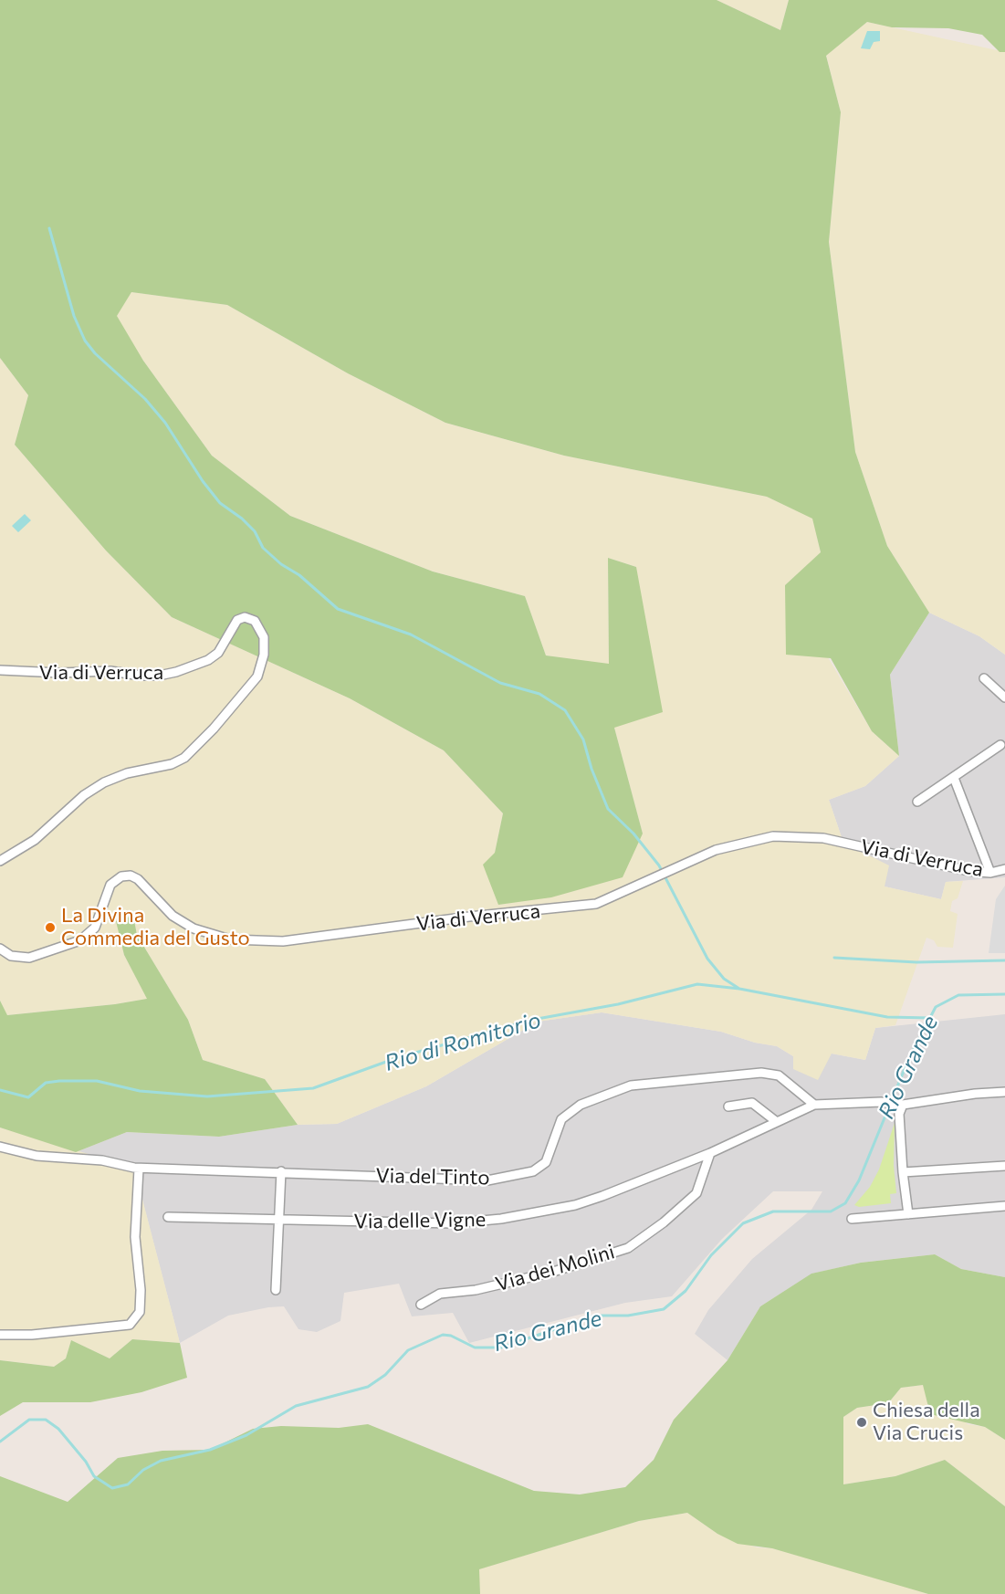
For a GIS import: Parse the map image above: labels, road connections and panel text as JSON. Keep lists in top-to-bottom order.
{
  "streets": {
    "street": [
      "Via di Verruca",
      "Via del Tinto",
      "Via delle Vigne",
      "Via dei Molini"
    ]
  },
  "crossings": [
    ["Via del Tinto", "Via delle Vigne"],
    ["Via delle Vigne", "Via dei Molini"]
  ],
  "water": ["Rio di Romitorio", "Rio Grande"],
  "places": ["La Divina Commedia del Gusto", "Chiesa della Via Crucis"]
}
